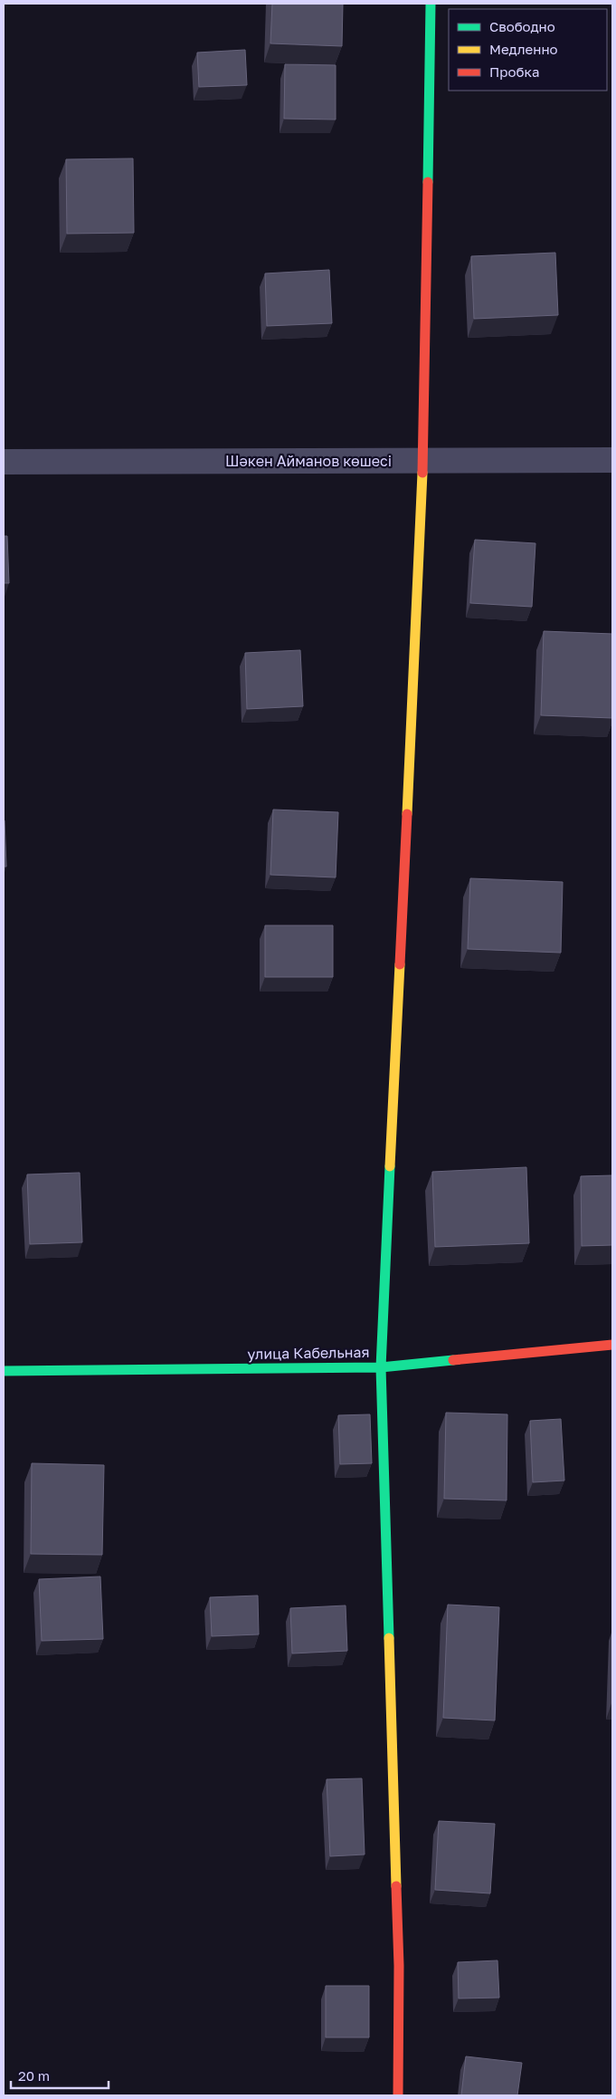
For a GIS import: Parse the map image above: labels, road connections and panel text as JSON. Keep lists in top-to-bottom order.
{
  "streets": {
    "street": ["Шәкен Айманов көшесі", "улица Кабельная"]
  },
  "legend": ["Свободно", "Медленно", "Пробка"],
  "scale_bar": "20 m"
}
